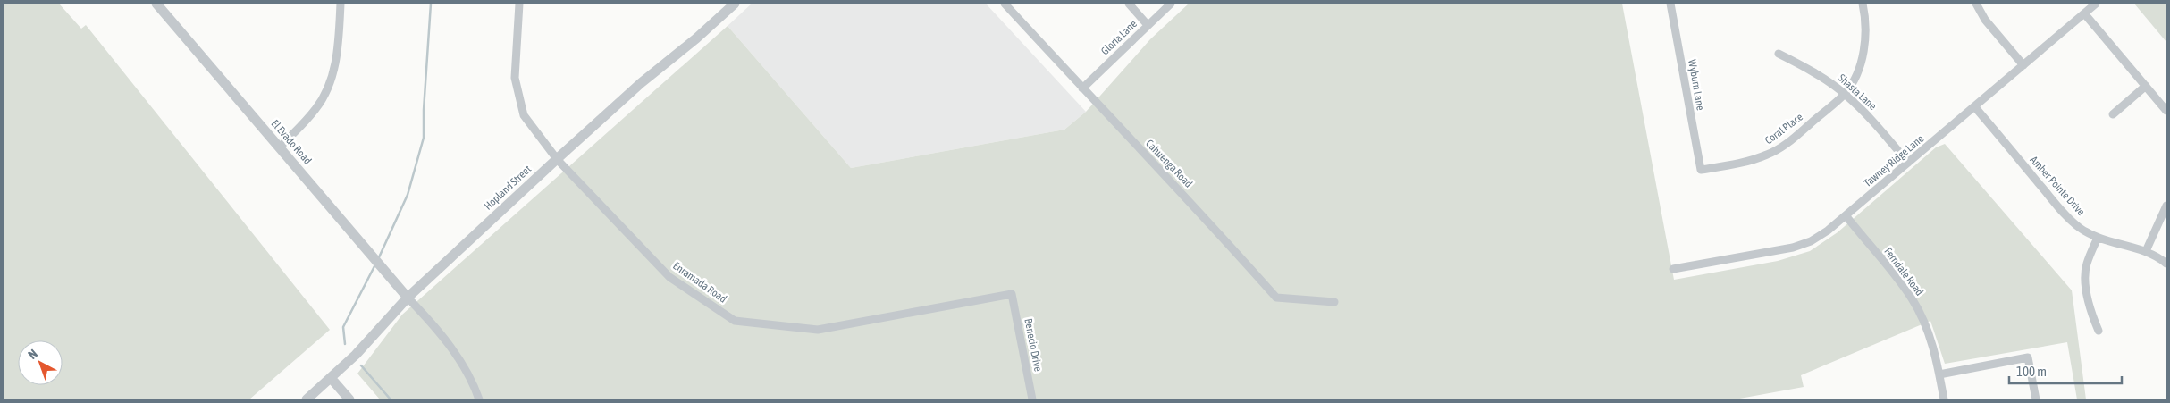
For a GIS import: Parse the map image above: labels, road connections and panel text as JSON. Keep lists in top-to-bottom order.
{
  "streets": {
    "street": [
      "Gloria Lane",
      "Wyburn Lane",
      "Shasta Lane",
      "Coral Place",
      "El Evado Road",
      "Tawney Ridge Lane",
      "Cahuenga Road",
      "Amber Pointe Drive",
      "Hopland Street",
      "Ferndale Road",
      "Enramada Road",
      "Benecio Drive"
    ]
  },
  "crossings": [
    ["Gloria Lane", "Cahuenga Road"],
    ["Wyburn Lane", "Coral Place"],
    ["Shasta Lane", "Coral Place"],
    ["Shasta Lane", "Tawney Ridge Lane"],
    ["El Evado Road", "Hopland Street"],
    ["Tawney Ridge Lane", "Amber Pointe Drive"],
    ["Tawney Ridge Lane", "Ferndale Road"],
    ["Hopland Street", "Enramada Road"],
    ["Enramada Road", "Benecio Drive"]
  ],
  "scale_bar": "100 m",
  "north": "top left"
}
